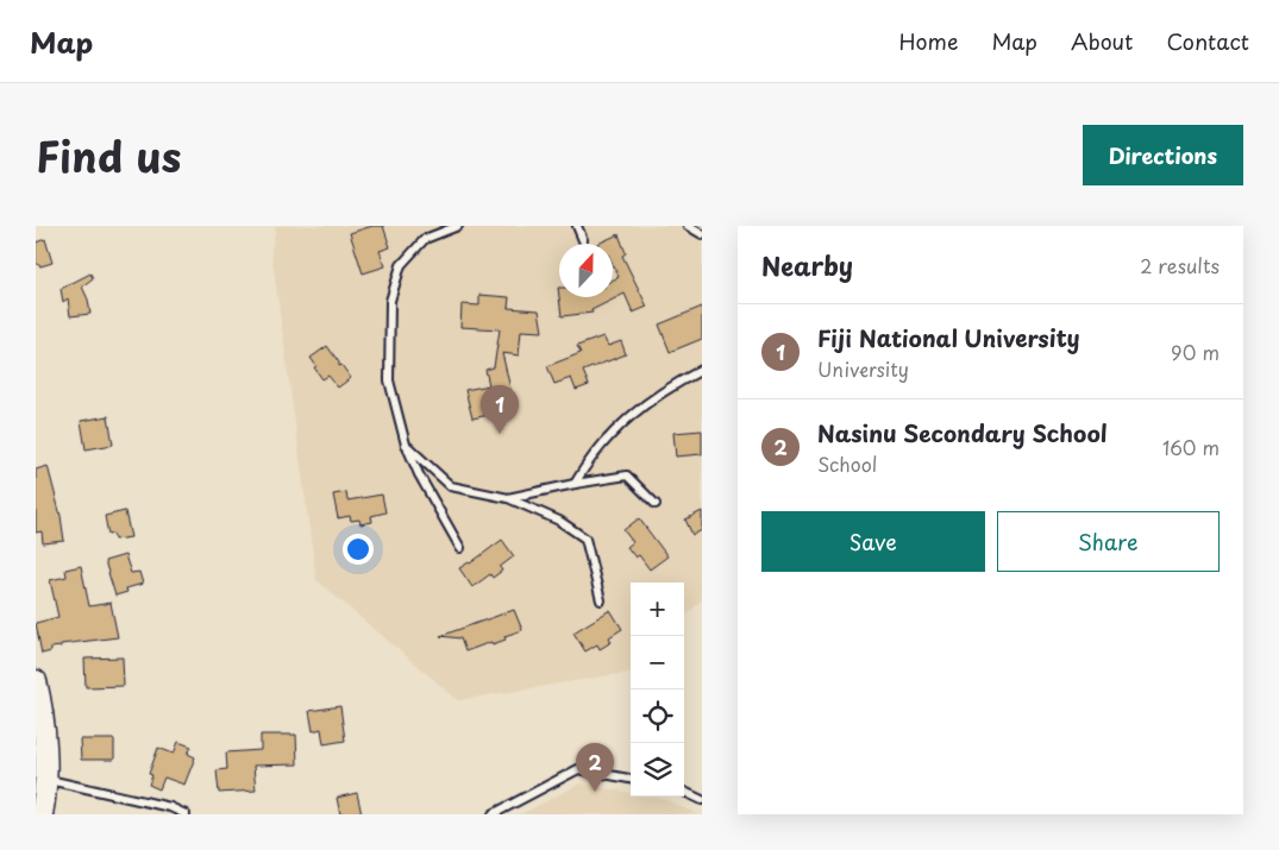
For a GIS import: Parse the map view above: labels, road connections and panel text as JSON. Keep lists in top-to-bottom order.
{
  "north": "top",
  "page": {
    "header": "Map",
    "nav": [
      "Home",
      "Map",
      "About",
      "Contact"
    ],
    "title": "Find us",
    "buttons": [
      "Directions",
      ["Save", "Share"]
    ],
    "heading": ["Nearby", "2 results"],
    "list": [
      {
        "mark": "1",
        "name": "Fiji National University",
        "note": "University",
        "value": "90 m"
      },
      {
        "mark": "2",
        "name": "Nasinu Secondary School",
        "note": "School",
        "value": "160 m"
      }
    ],
    "pins": ["1", "2"],
    "map_buttons": ["+", "−"]
  }
}
